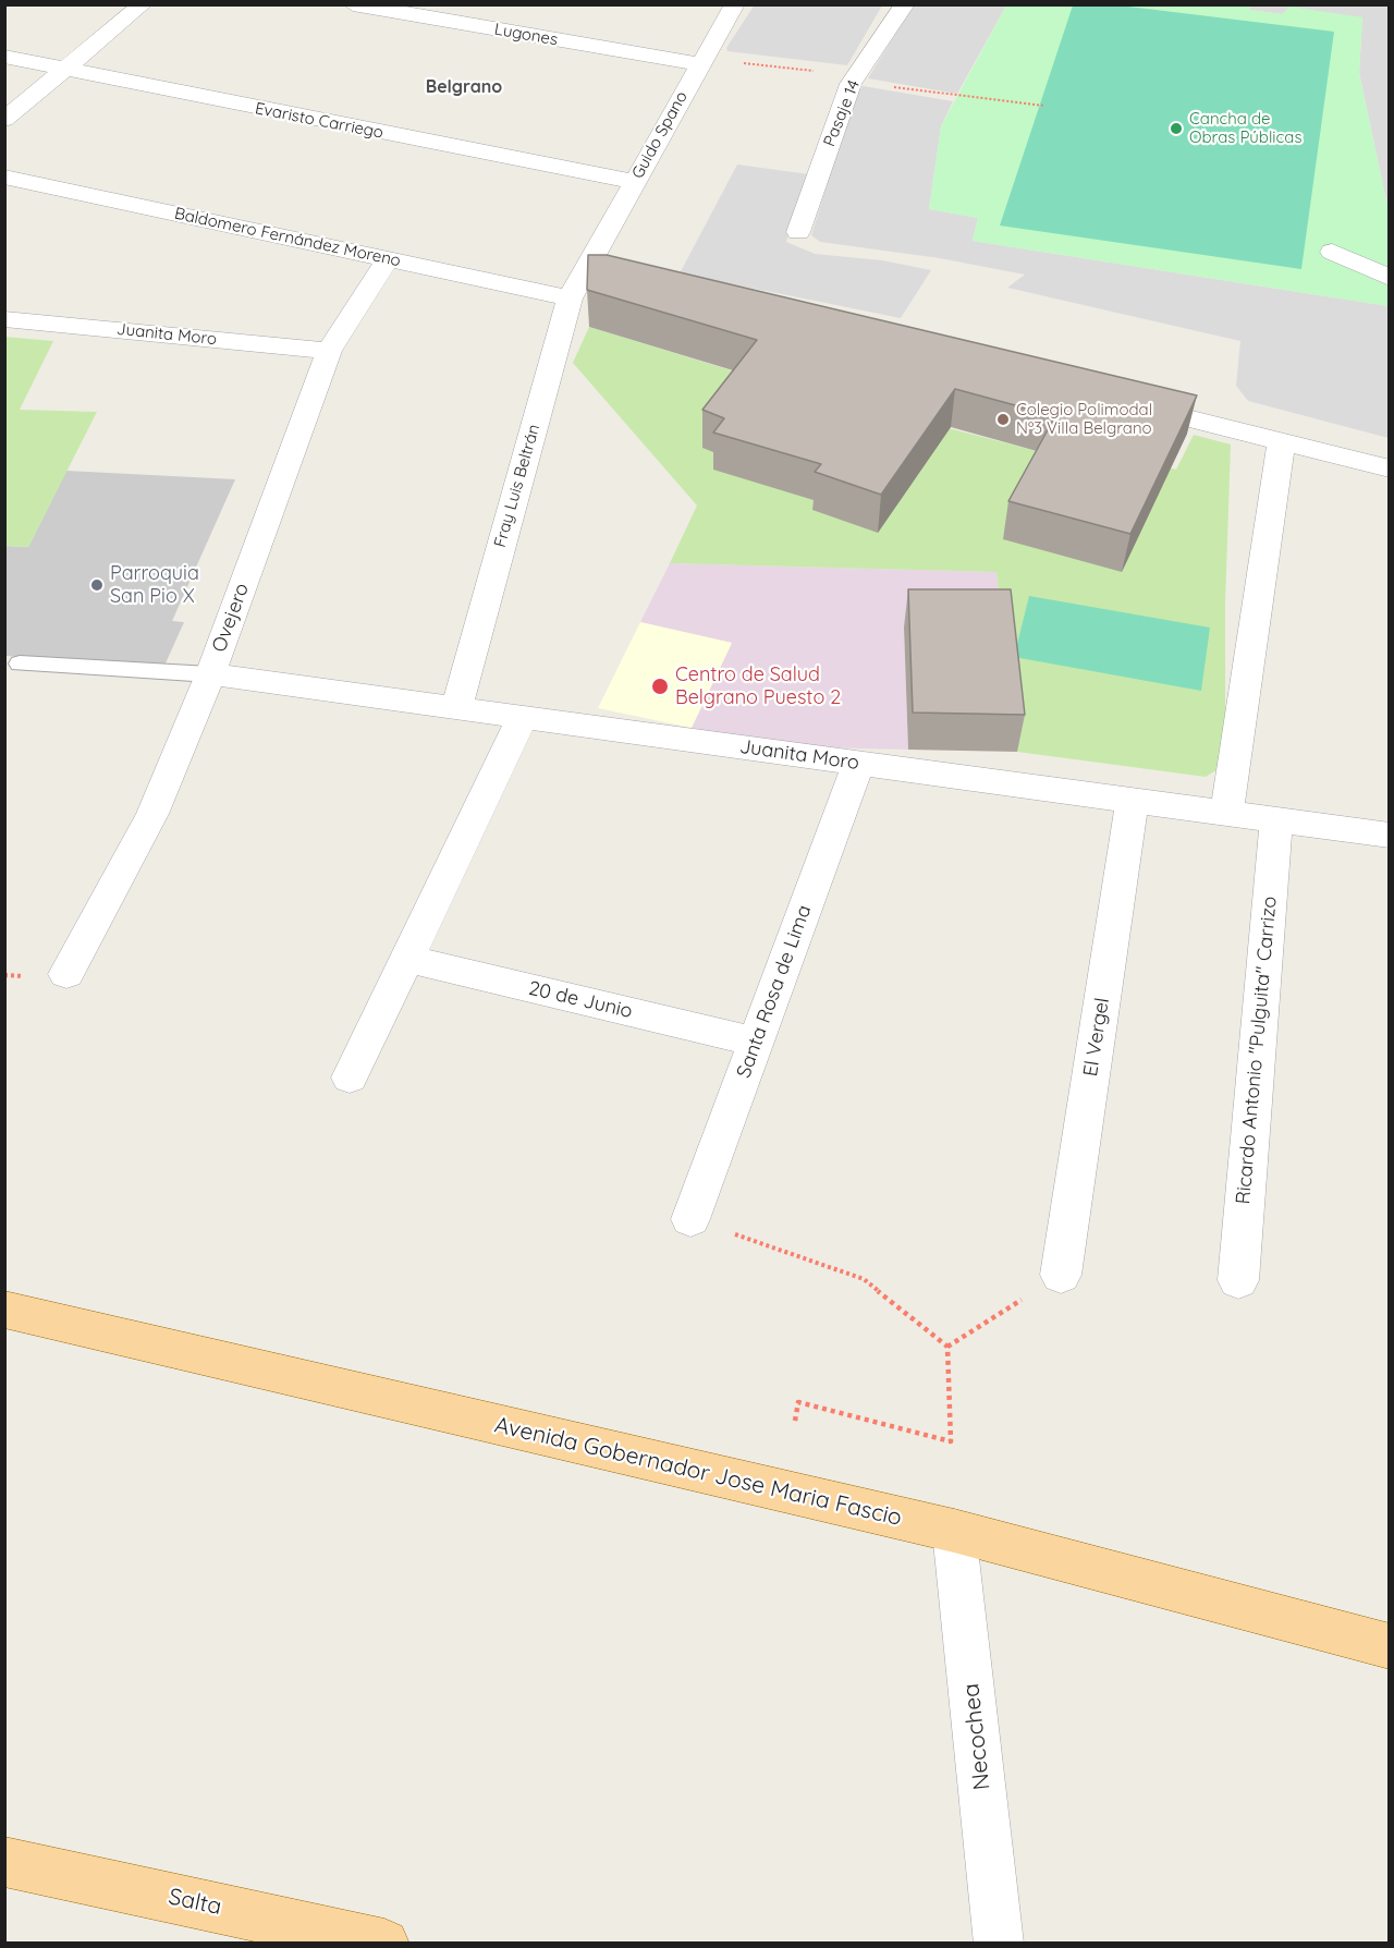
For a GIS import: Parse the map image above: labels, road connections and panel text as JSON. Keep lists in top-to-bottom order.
{
  "streets": {
    "main road": ["Avenida Gobernador Jose Maria Fascio", "Salta"],
    "street": [
      "Lugones",
      "Pasaje 14",
      "Evaristo Carriego",
      "Guido Spano",
      "Baldomero Fernández Moreno",
      "Juanita Moro",
      "Fray Luis Beltrán",
      "Ovejero",
      "Santa Rosa de Lima",
      "20 de Junio",
      "El Vergel",
      "Ricardo Antonio \"Pulguita\" Carrizo",
      "Necochea"
    ]
  },
  "crossings": [
    ["Lugones", "Guido Spano"],
    ["Evaristo Carriego", "Guido Spano"],
    ["Guido Spano", "Fray Luis Beltrán"],
    ["Baldomero Fernández Moreno", "Fray Luis Beltrán"],
    ["Baldomero Fernández Moreno", "Ovejero"],
    ["Juanita Moro", "Fray Luis Beltrán"],
    ["Juanita Moro", "Ovejero"],
    ["Juanita Moro", "Santa Rosa de Lima"],
    ["Juanita Moro", "El Vergel"],
    ["Juanita Moro", "Ricardo Antonio \"Pulguita\" Carrizo"],
    ["Santa Rosa de Lima", "20 de Junio"],
    ["Avenida Gobernador Jose Maria Fascio", "Necochea"]
  ],
  "districts": ["Belgrano"],
  "places": [
    "Cancha de Obras Públicas",
    "Colegio Polimodal Nº3 Villa Belgrano",
    "Parroquia San Pio X",
    "Centro de Salud Belgrano Puesto 2"
  ]
}
